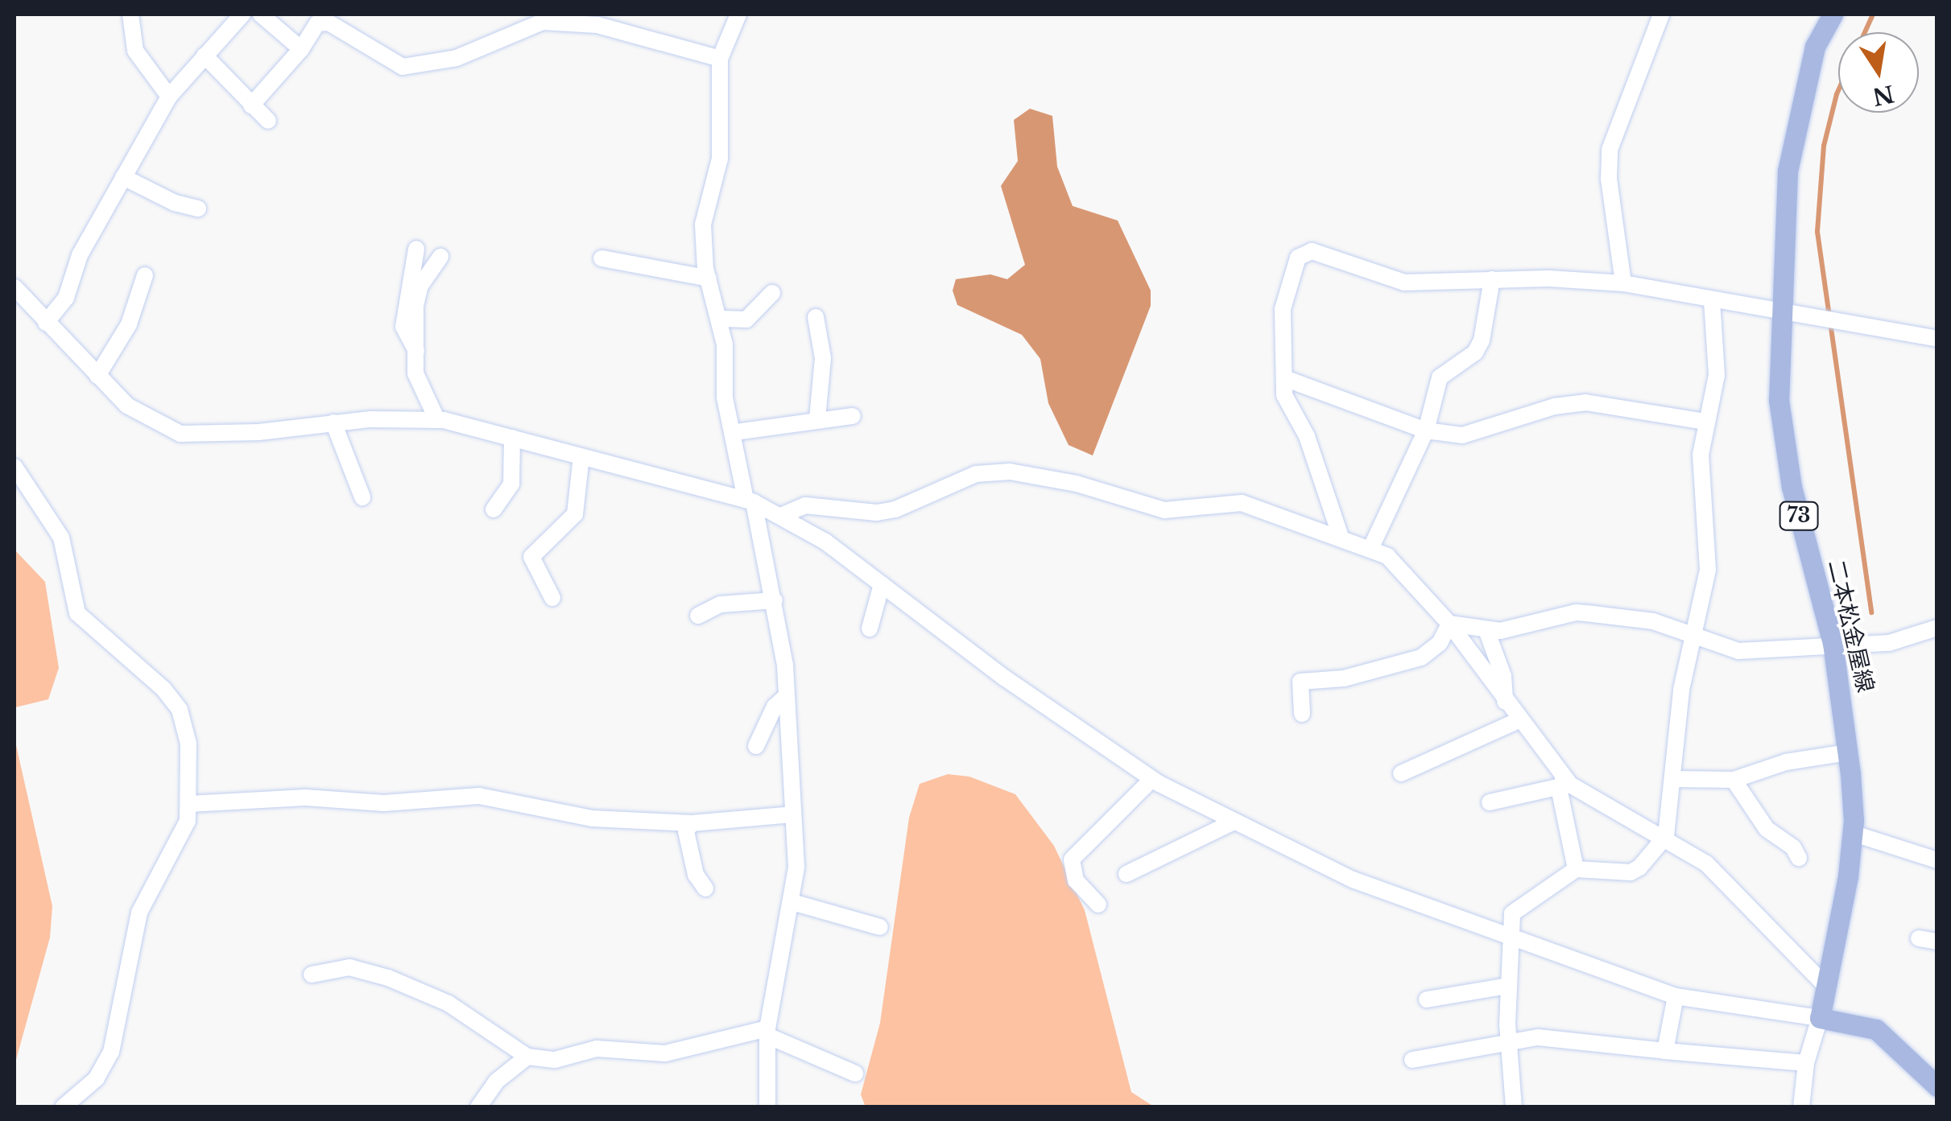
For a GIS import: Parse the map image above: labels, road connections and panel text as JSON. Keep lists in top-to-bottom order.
{
  "streets": {
    "main road": ["73", "二本松金屋線"]
  },
  "north": "bottom"
}
